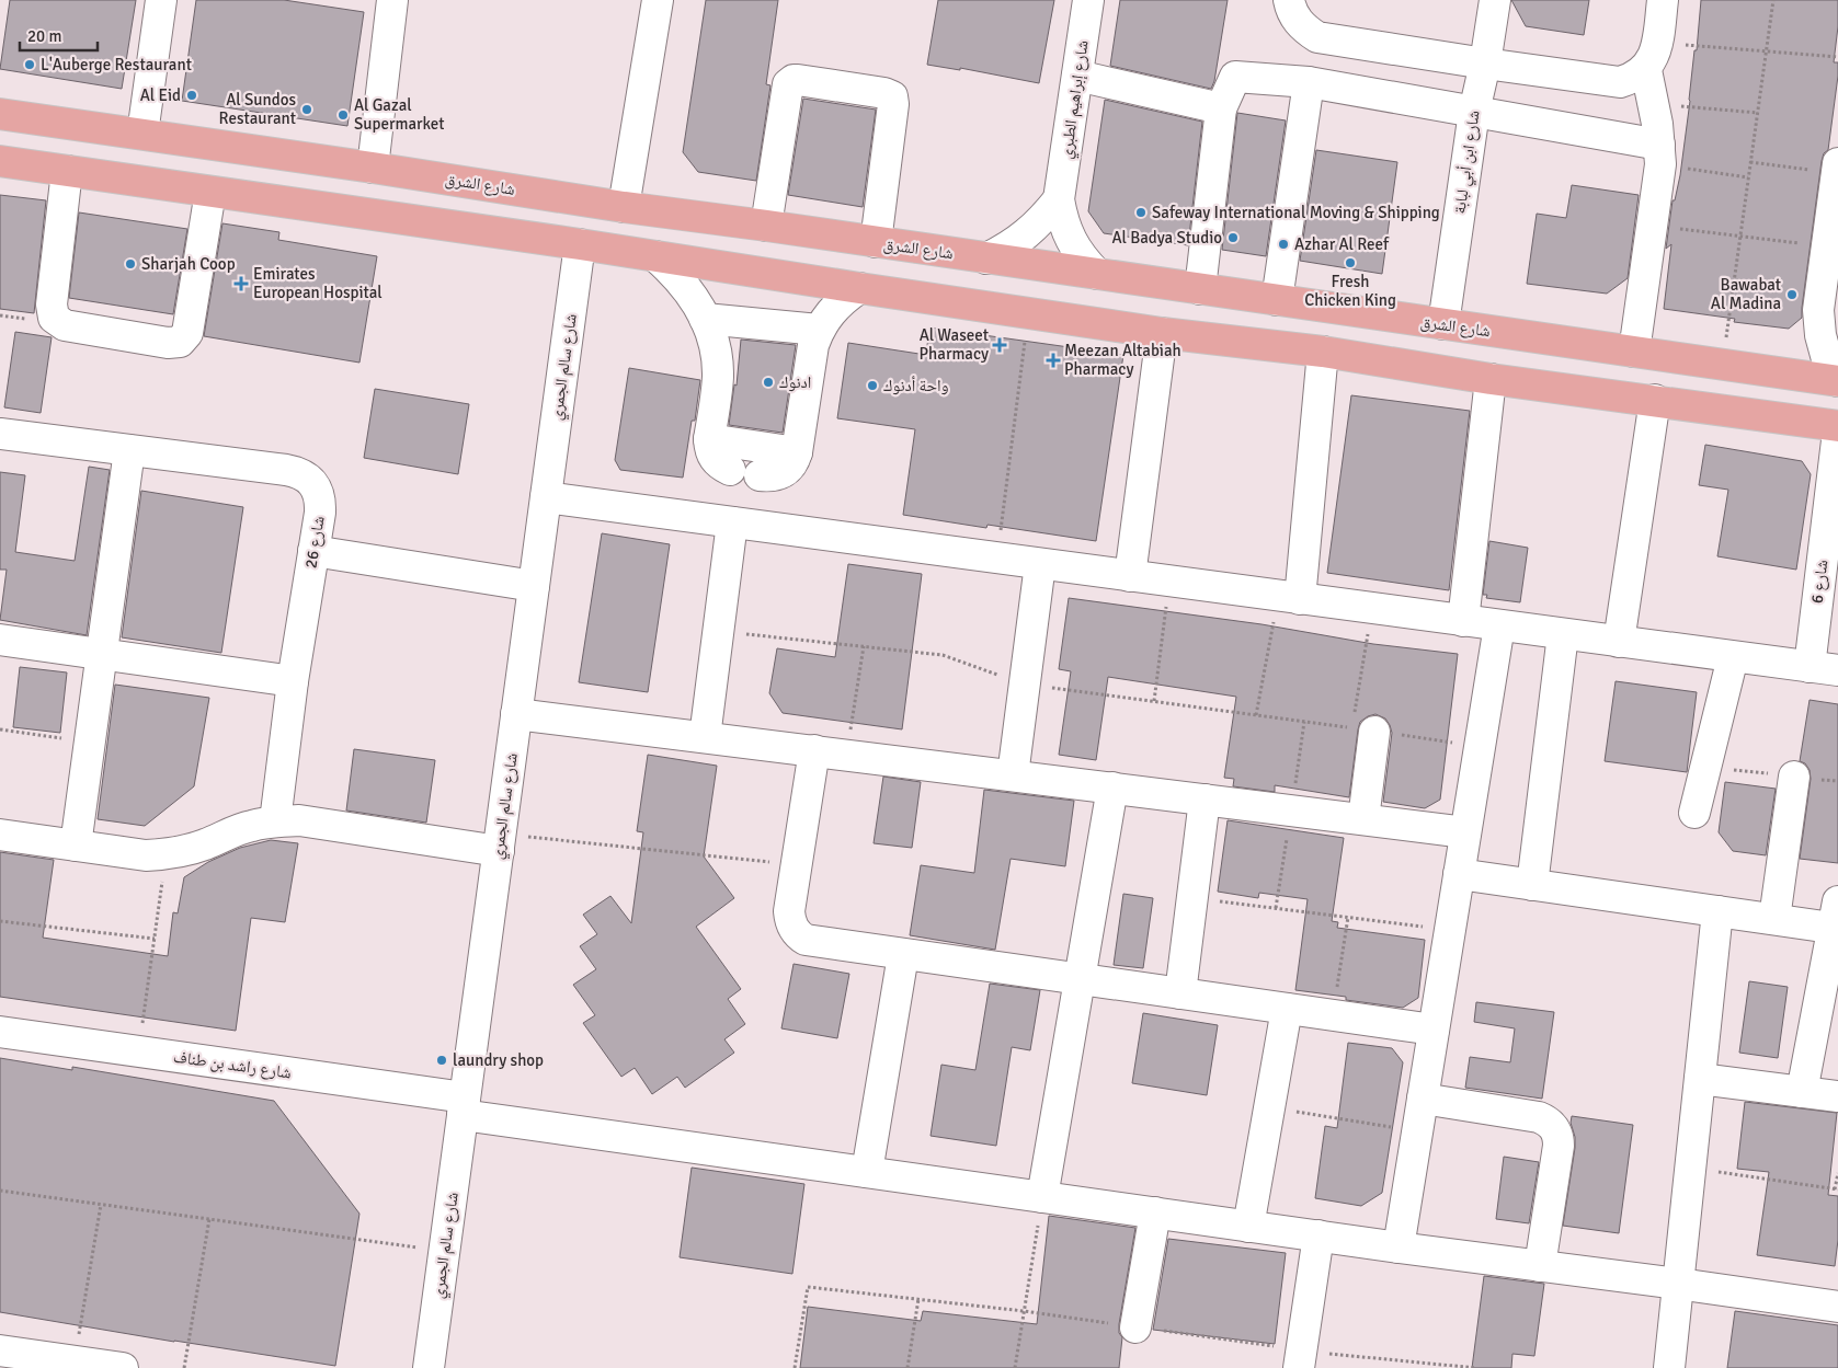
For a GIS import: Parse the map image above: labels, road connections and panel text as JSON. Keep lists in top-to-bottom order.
{
  "streets": {
    "main road": ["شارع الشرق"],
    "street": [
      "شارع إبراهيم الطبري",
      "شارع ابن أبي لبابة",
      "شارع سالم الجمري",
      "شارع 26",
      "شارع 6",
      "شارع راشد بن طناف"
    ]
  },
  "crossings": [
    ["شارع إبراهيم الطبري", "شارع الشرق"],
    ["شارع ابن أبي لبابة", "شارع الشرق"],
    ["شارع سالم الجمري", "شارع راشد بن طناف"]
  ],
  "places": {
    "other": [
      "L'Auberge Restaurant",
      "Al Eid",
      "Al Sundos Restaurant",
      "Al Gazal Supermarket",
      "Safeway International Moving & Shipping",
      "Al Badya Studio",
      "Azhar Al Reef",
      "Fresh Chicken King",
      "Sharjah Coop",
      "Bawabat Al Madina",
      "ادنوك",
      "واحة أدنوك",
      "laundry shop"
    ],
    "health": ["Emirates European Hospital", "Al Waseet Pharmacy", "Meezan Altabiah Pharmacy"]
  },
  "scale_bar": "20 m"
}
